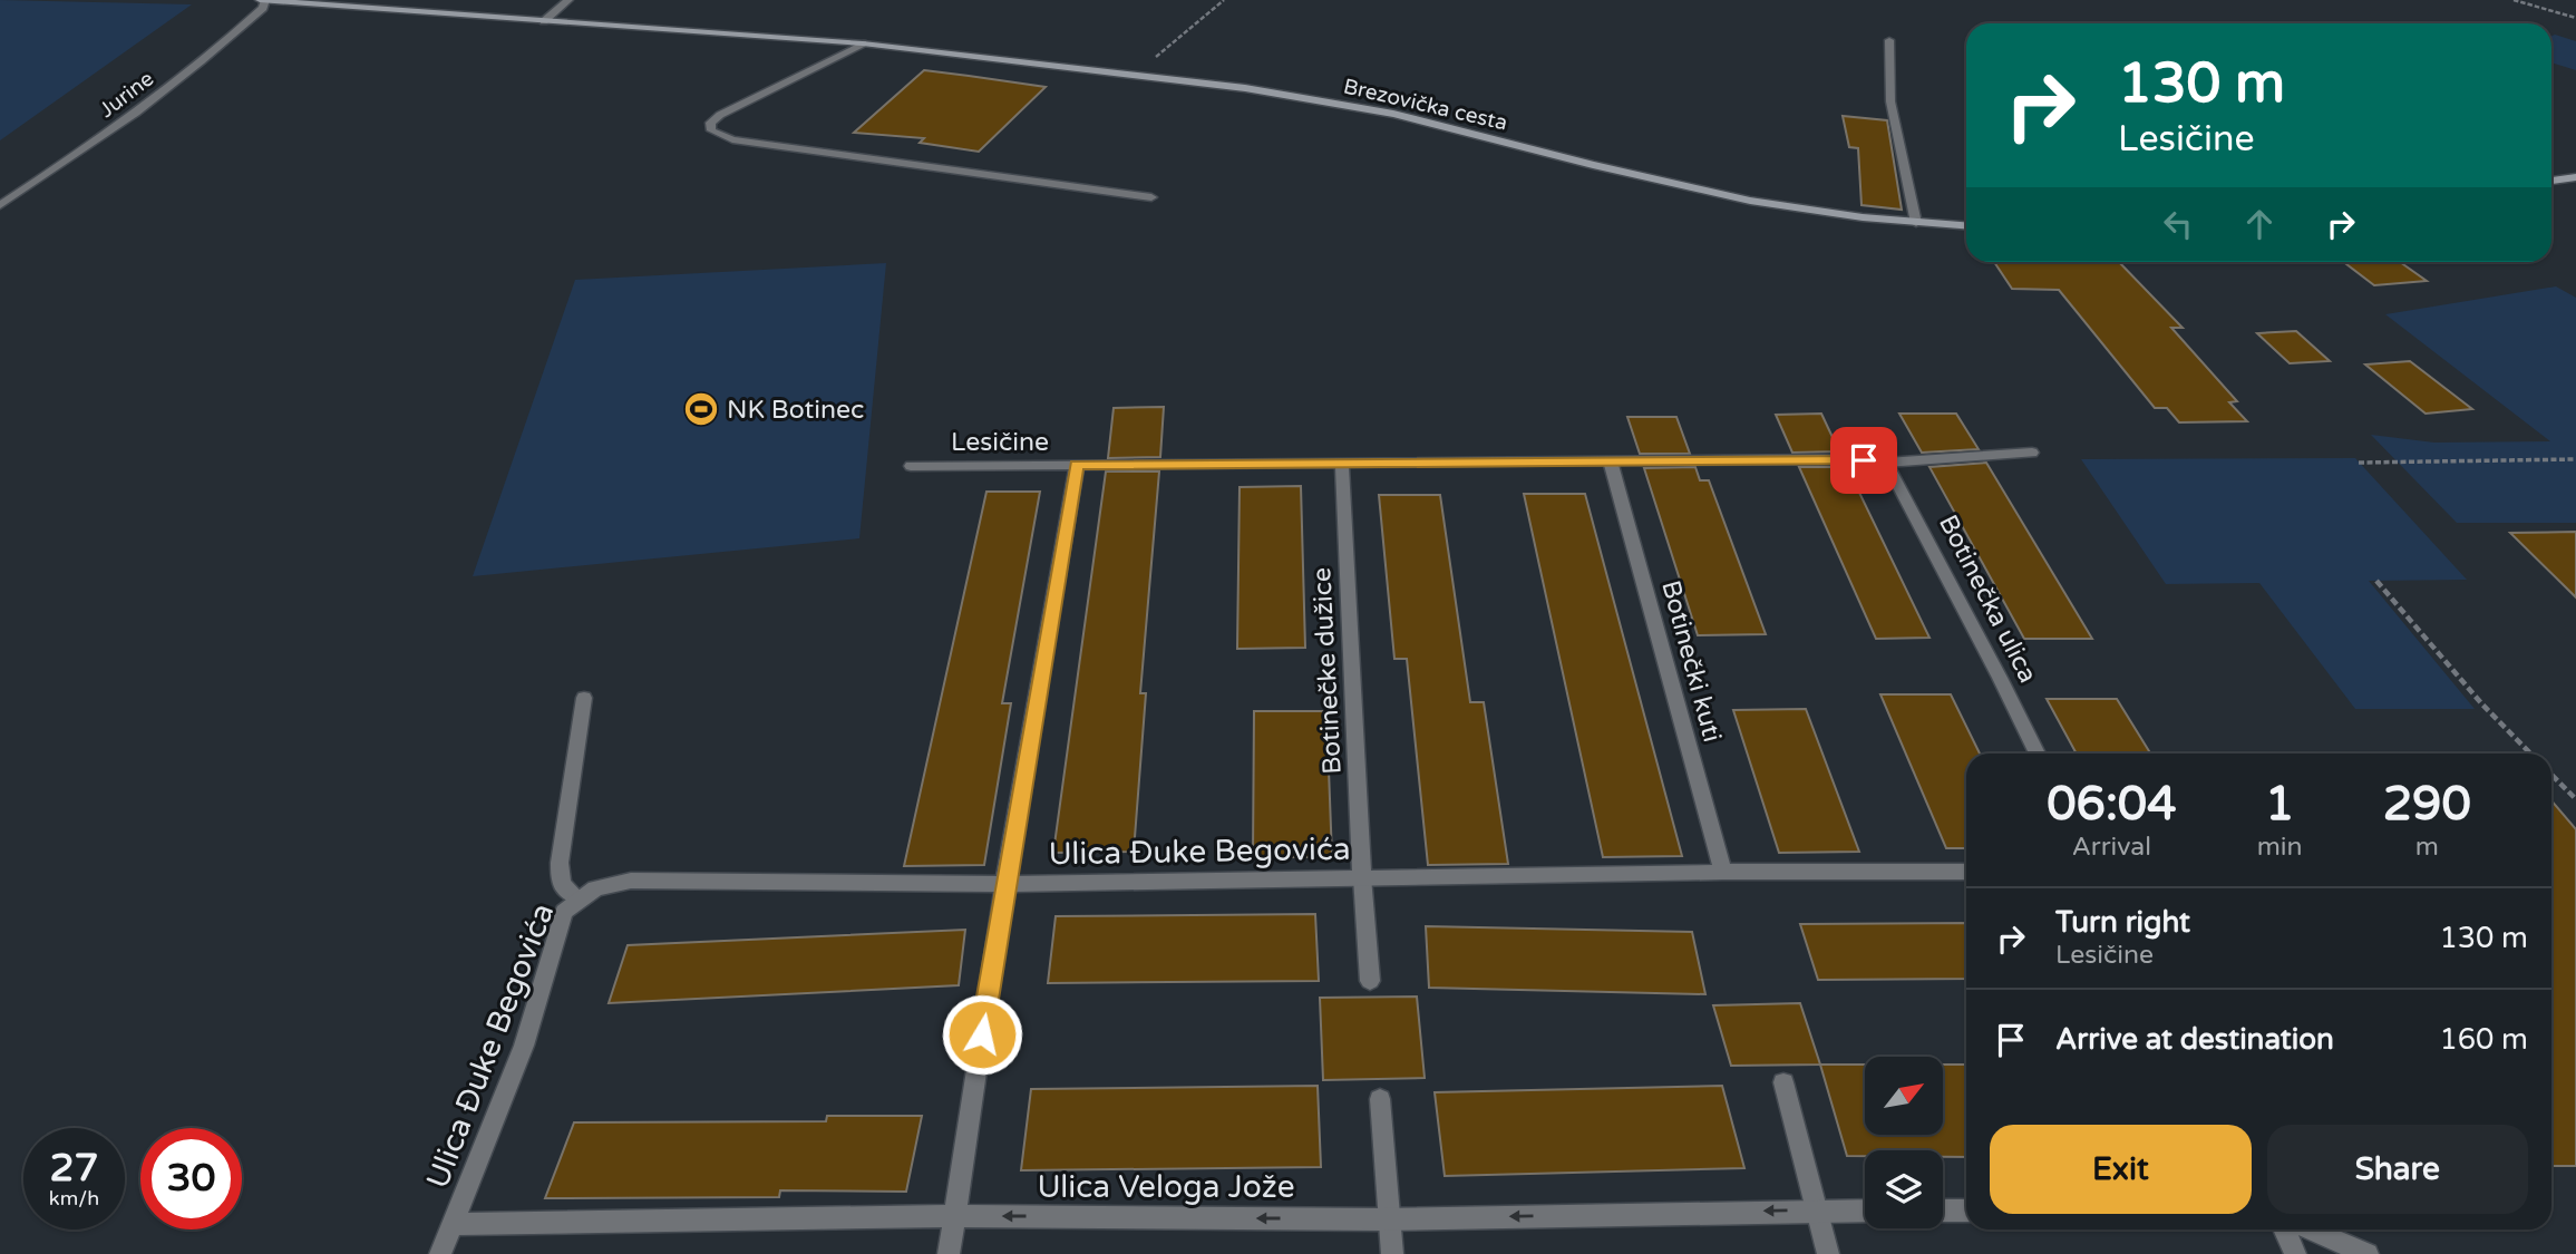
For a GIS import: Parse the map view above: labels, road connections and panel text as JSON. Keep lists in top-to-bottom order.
{
  "streets": {
    "main road": ["Brezovička cesta"],
    "street": [
      "Jurine",
      "Lesičine",
      "Botinečka ulica",
      "Botinečki kuti",
      "Botinečke dužice",
      "Ulica Đuke Begovića",
      "Ulica Veloga Jože"
    ]
  },
  "crossings": [
    ["Jurine", "Brezovička cesta"],
    ["Lesičine", "Botinečka ulica"],
    ["Lesičine", "Botinečki kuti"],
    ["Lesičine", "Botinečke dužice"],
    ["Botinečki kuti", "Ulica Đuke Begovića"],
    ["Botinečke dužice", "Ulica Đuke Begovića"],
    ["Ulica Đuke Begovića", "Ulica Veloga Jože"]
  ],
  "one_way": ["Ulica Veloga Jože"],
  "places": {
    "sports": ["NK Botinec"]
  },
  "north": "top right",
  "page": {
    "turn": ["130 m", "Lesičine"],
    "eta": [
      "06:04",
      "Arrival",
      "1",
      "min",
      "290",
      "m"
    ],
    "list": [
      {
        "name": "Turn right",
        "note": "Lesičine",
        "value": "130 m"
      },
      {
        "name": "Arrive at destination",
        "value": "160 m"
      }
    ],
    "buttons": ["Exit", "Share"],
    "speed": "27 km/h",
    "limit": "30"
  }
}
